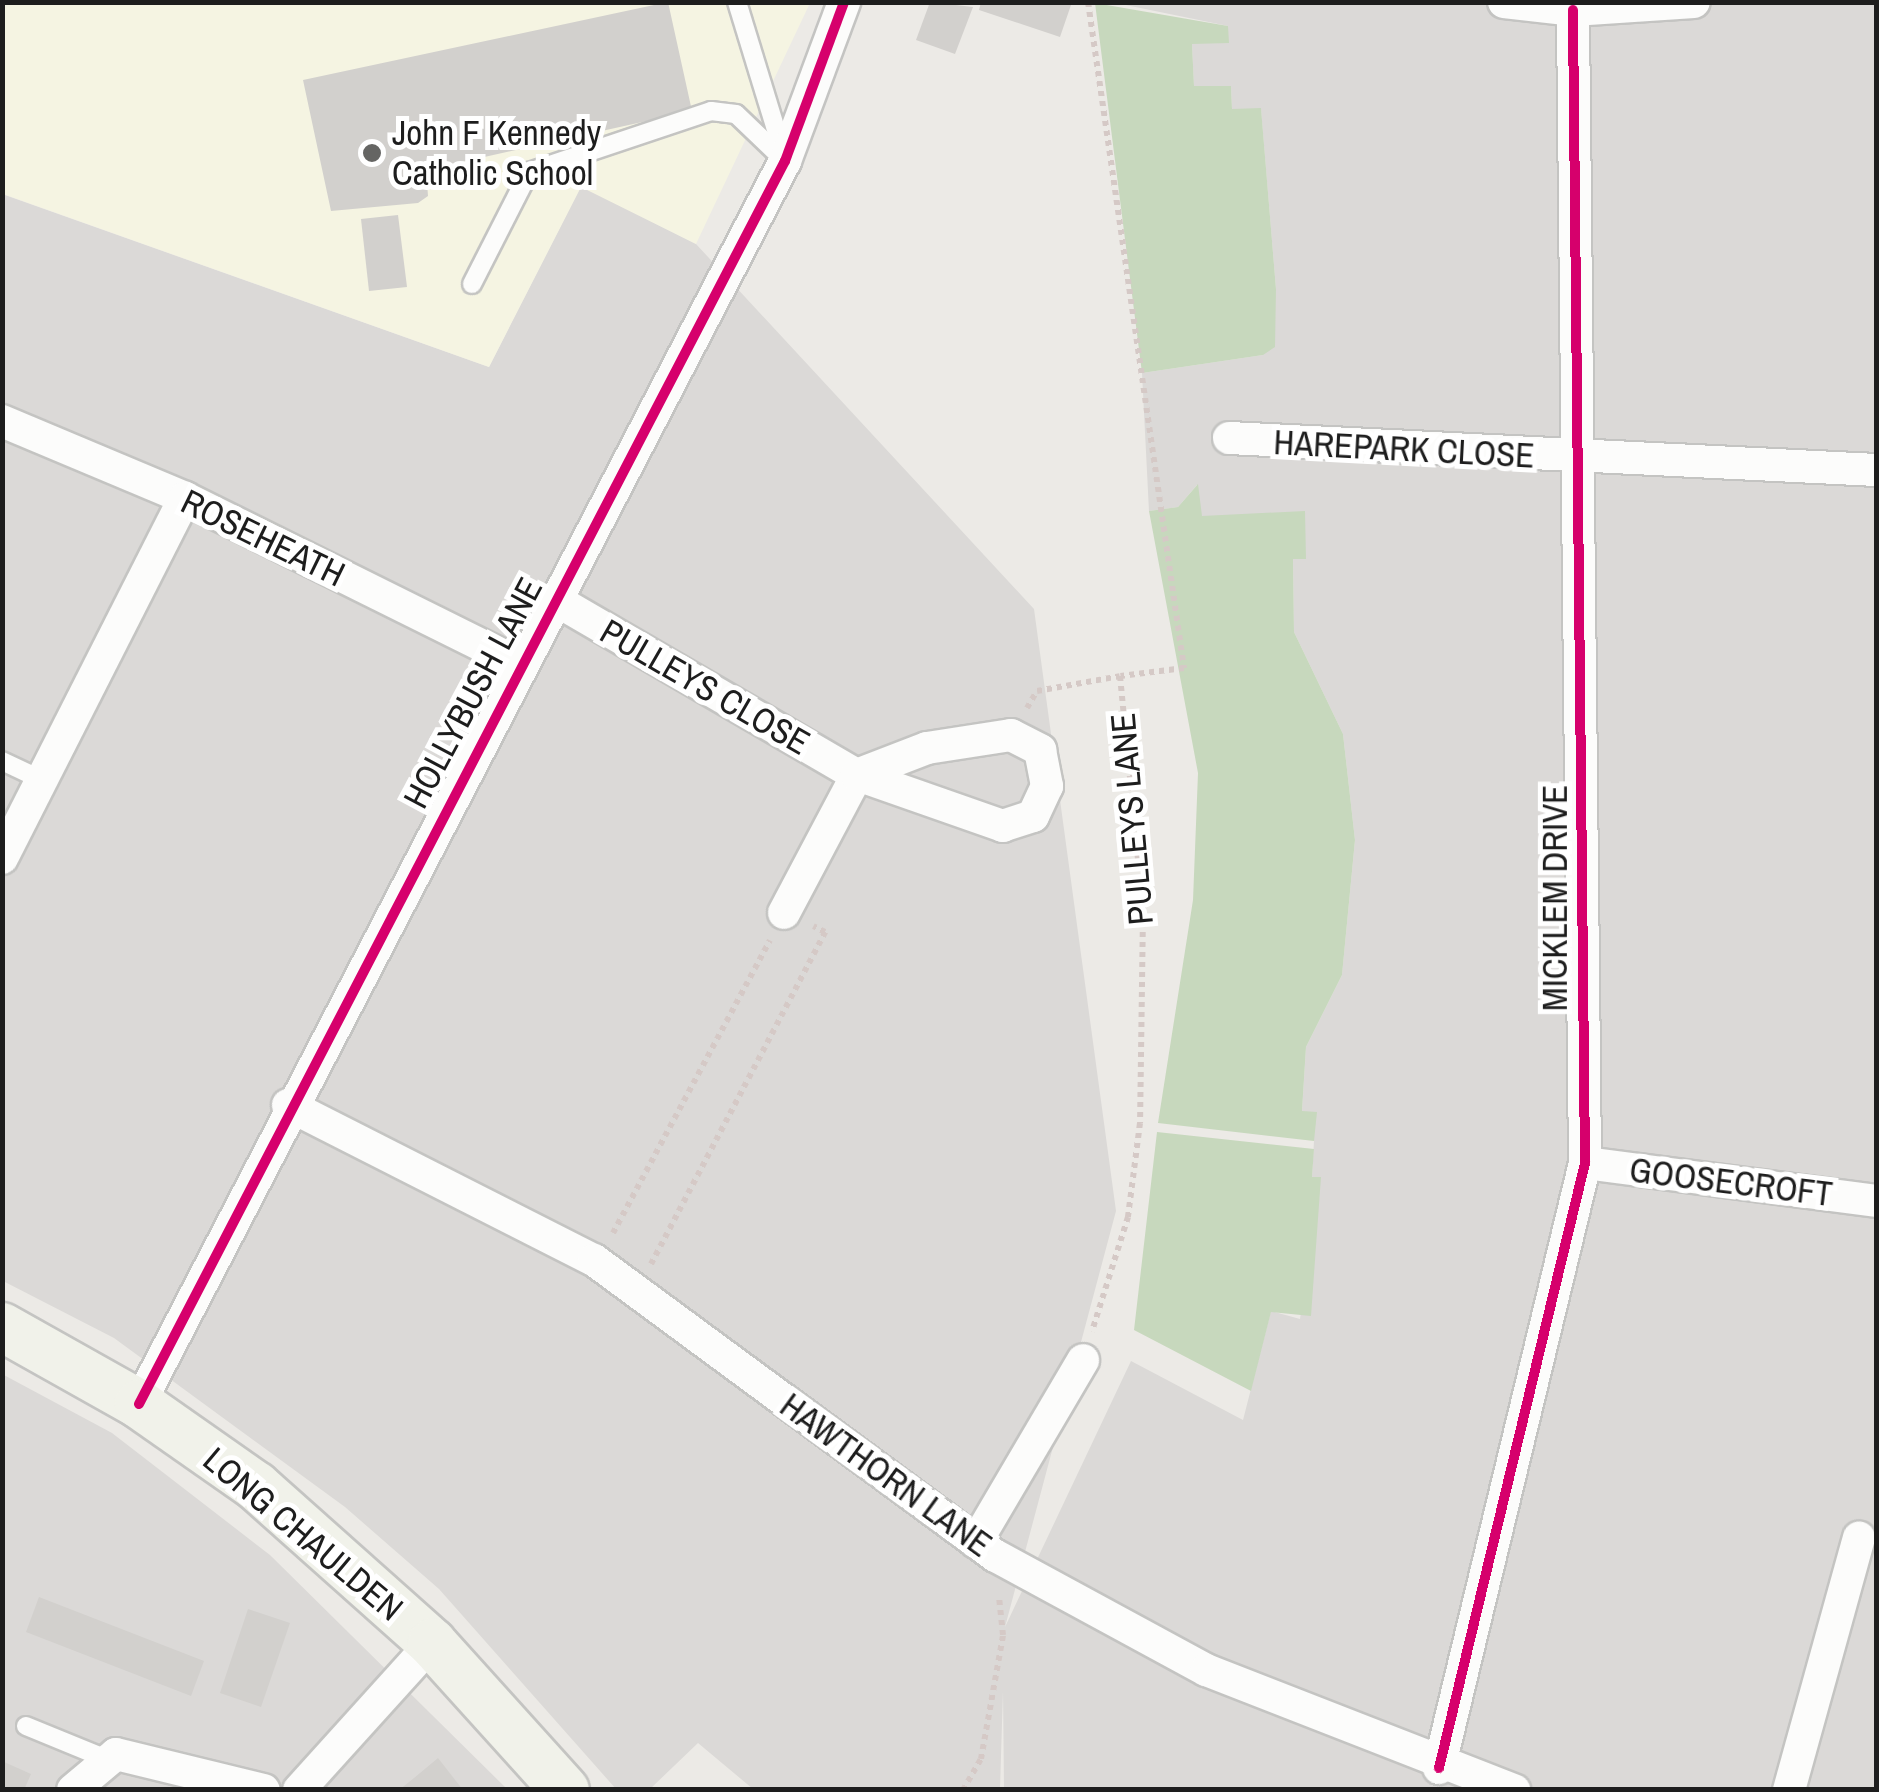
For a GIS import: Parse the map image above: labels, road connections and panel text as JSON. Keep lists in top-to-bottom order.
{
  "streets": {
    "street": [
      "HAREPARK CLOSE",
      "ROSEHEATH",
      "PULLEYS CLOSE",
      "HOLLYBUSH LANE",
      "MICKLEM DRIVE",
      "GOOSECROFT",
      "HAWTHORN LANE",
      "LONG CHAULDEN"
    ],
    "path": ["PULLEYS LANE"]
  },
  "crossings": [
    ["HAREPARK CLOSE", "MICKLEM DRIVE"],
    ["ROSEHEATH", "HOLLYBUSH LANE"],
    ["PULLEYS CLOSE", "HOLLYBUSH LANE"],
    ["HOLLYBUSH LANE", "HAWTHORN LANE"],
    ["HOLLYBUSH LANE", "LONG CHAULDEN"],
    ["MICKLEM DRIVE", "GOOSECROFT"],
    ["MICKLEM DRIVE", "HAWTHORN LANE"]
  ],
  "places": ["John F Kennedy Catholic School"]
}
